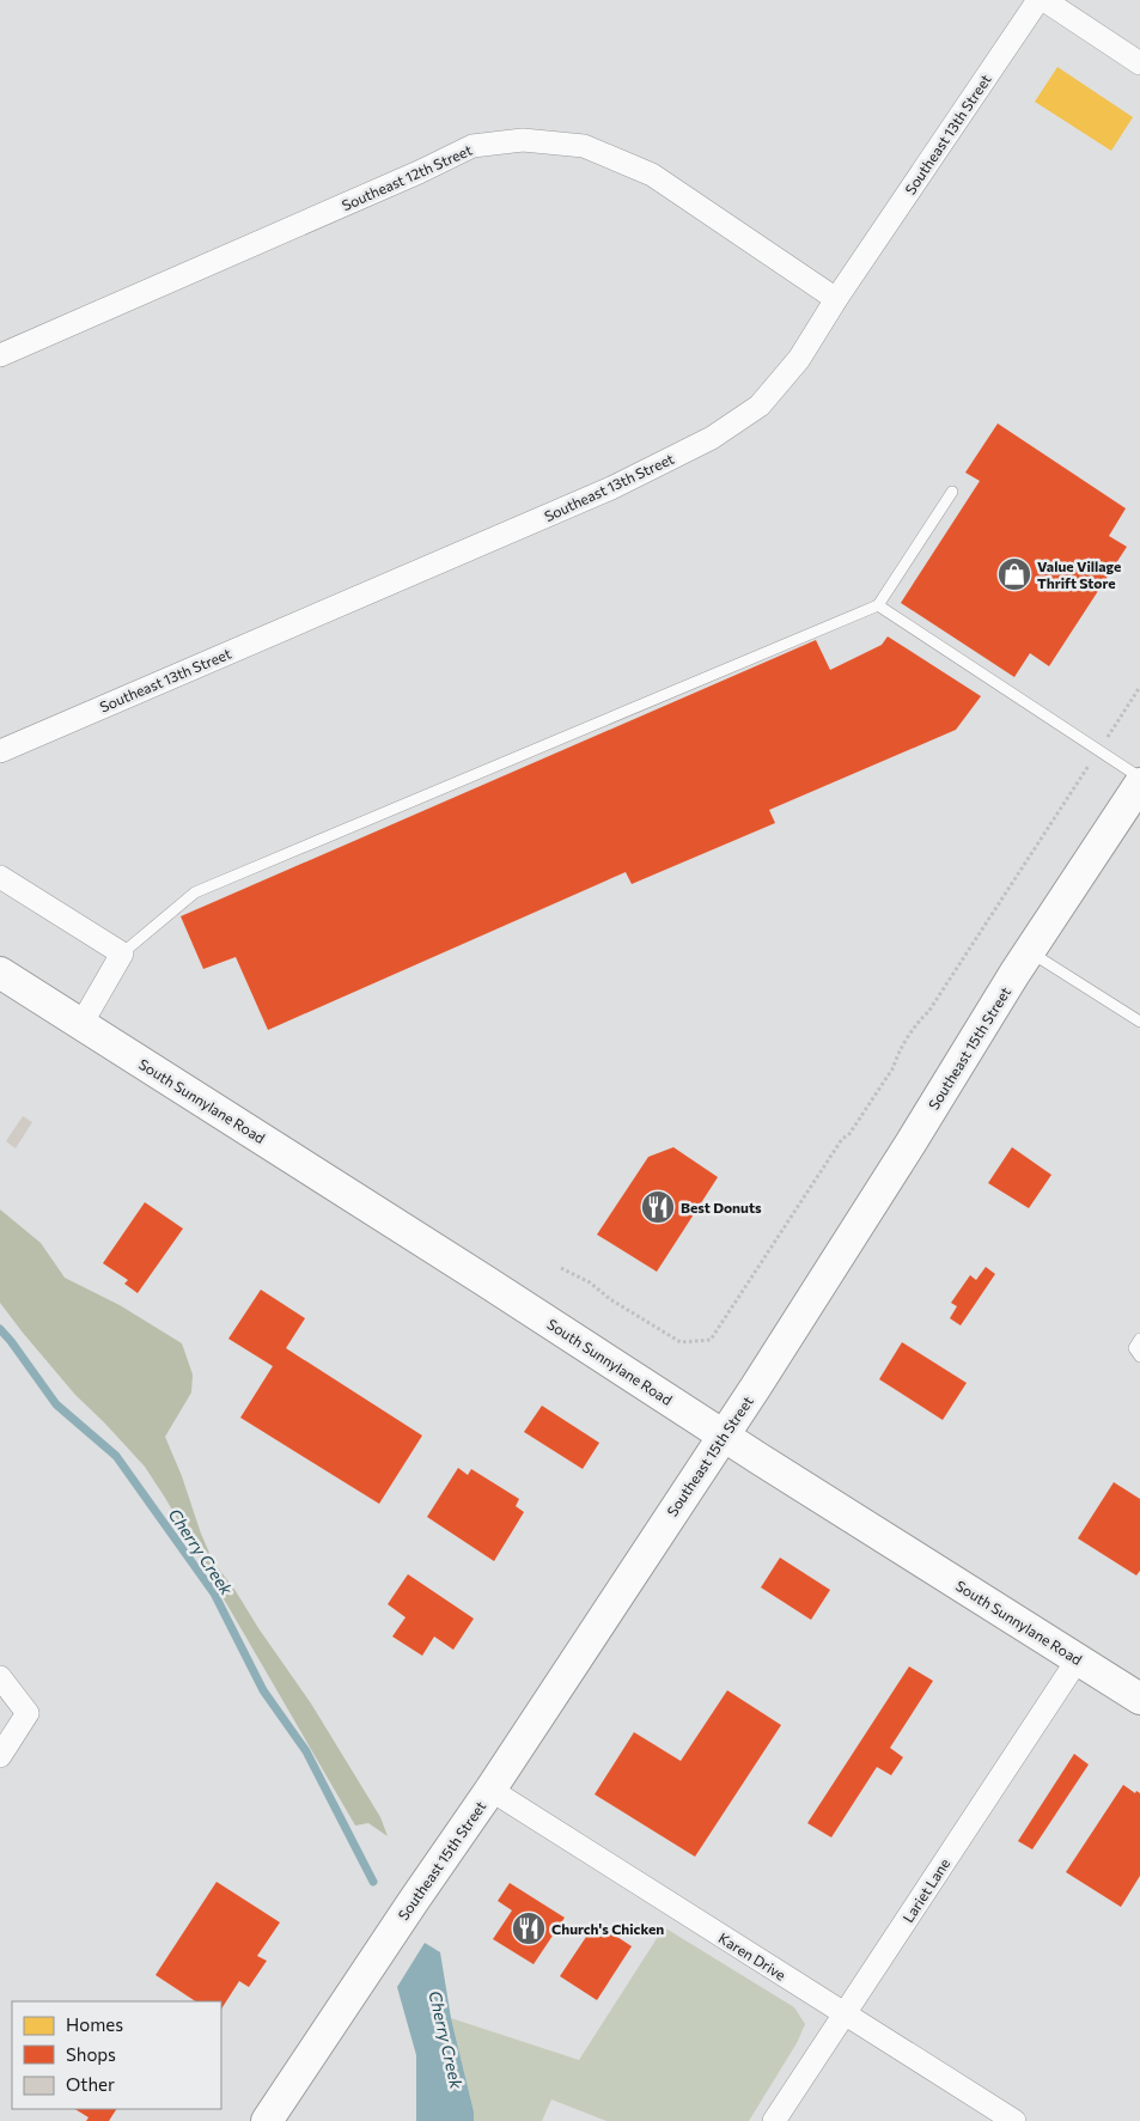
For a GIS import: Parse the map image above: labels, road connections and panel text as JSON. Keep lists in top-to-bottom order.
{
  "streets": {
    "main road": ["Southeast 15th Street", "South Sunnylane Road"],
    "street": [
      "Southeast 13th Street",
      "Southeast 12th Street",
      "Lariet Lane",
      "Karen Drive"
    ]
  },
  "crossings": [
    ["Southeast 13th Street", "Southeast 12th Street"],
    ["Southeast 15th Street", "South Sunnylane Road"],
    ["Southeast 15th Street", "Karen Drive"],
    ["South Sunnylane Road", "Lariet Lane"],
    ["Lariet Lane", "Karen Drive"]
  ],
  "water": ["Cherry Creek"],
  "places": {
    "shop": ["Value Village Thrift Store"],
    "restaurant": ["Best Donuts", "Church's Chicken"]
  },
  "legend": ["Homes", "Shops", "Other"]
}
